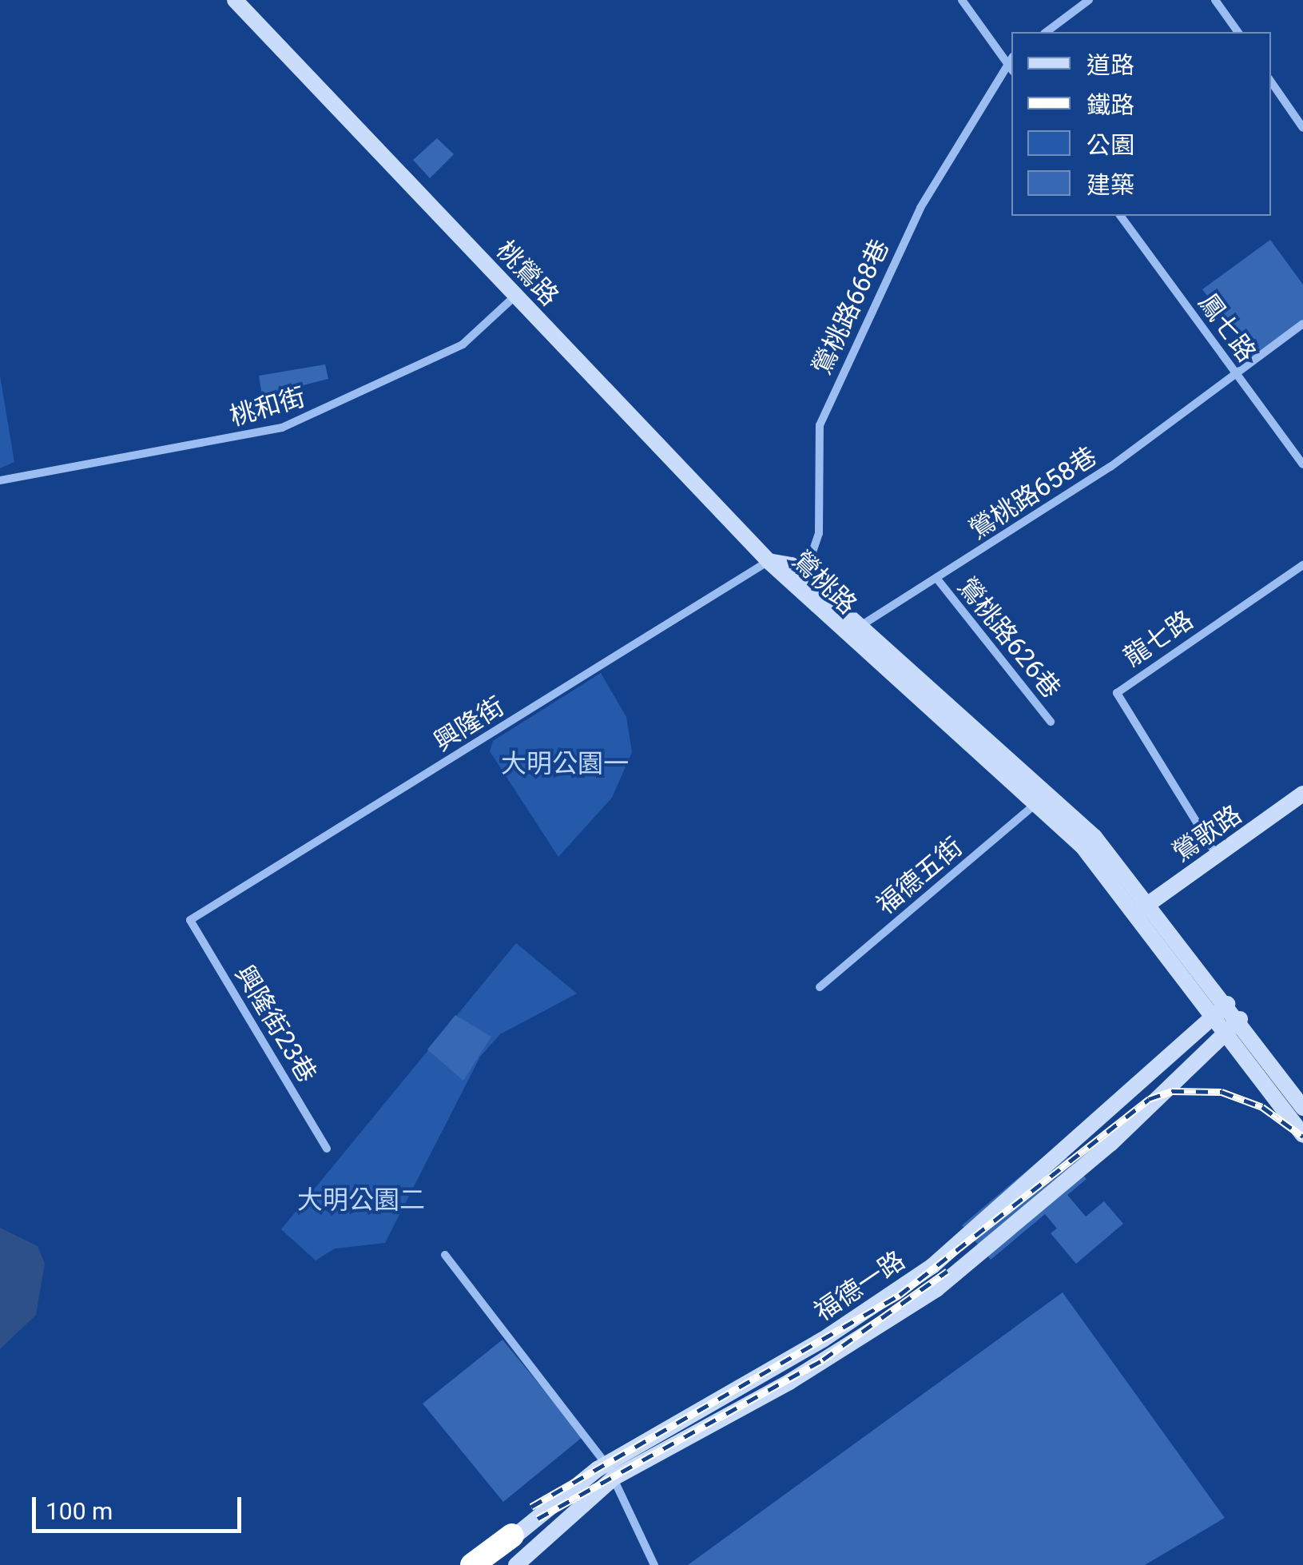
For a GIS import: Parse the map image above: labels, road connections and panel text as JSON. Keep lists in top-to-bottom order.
{
  "streets": {
    "main road": [
      "桃鶯路",
      "鶯桃路",
      "鶯歌路",
      "福德一路"
    ],
    "street": [
      "鶯桃路668巷",
      "鳳七路",
      "桃和街",
      "鶯桃路658巷",
      "鶯桃路626巷",
      "龍七路",
      "興隆街",
      "福德五街",
      "興隆街23巷"
    ]
  },
  "crossings": [
    ["桃鶯路", "桃和街"],
    ["桃鶯路", "鶯桃路"],
    ["桃鶯路", "興隆街"],
    ["鶯桃路668巷", "鶯桃路"],
    ["鳳七路", "鶯桃路658巷"],
    ["鶯桃路658巷", "鶯桃路"],
    ["鶯桃路658巷", "鶯桃路626巷"],
    ["鶯桃路", "興隆街"],
    ["鶯桃路", "鶯歌路"],
    ["鶯桃路", "福德五街"],
    ["鶯桃路", "福德一路"],
    ["龍七路", "鶯歌路"],
    ["興隆街", "興隆街23巷"]
  ],
  "parks": ["大明公園一", "大明公園二"],
  "legend": [
    "道路",
    "鐵路",
    "公園",
    "建築"
  ],
  "scale_bar": "100 m"
}
